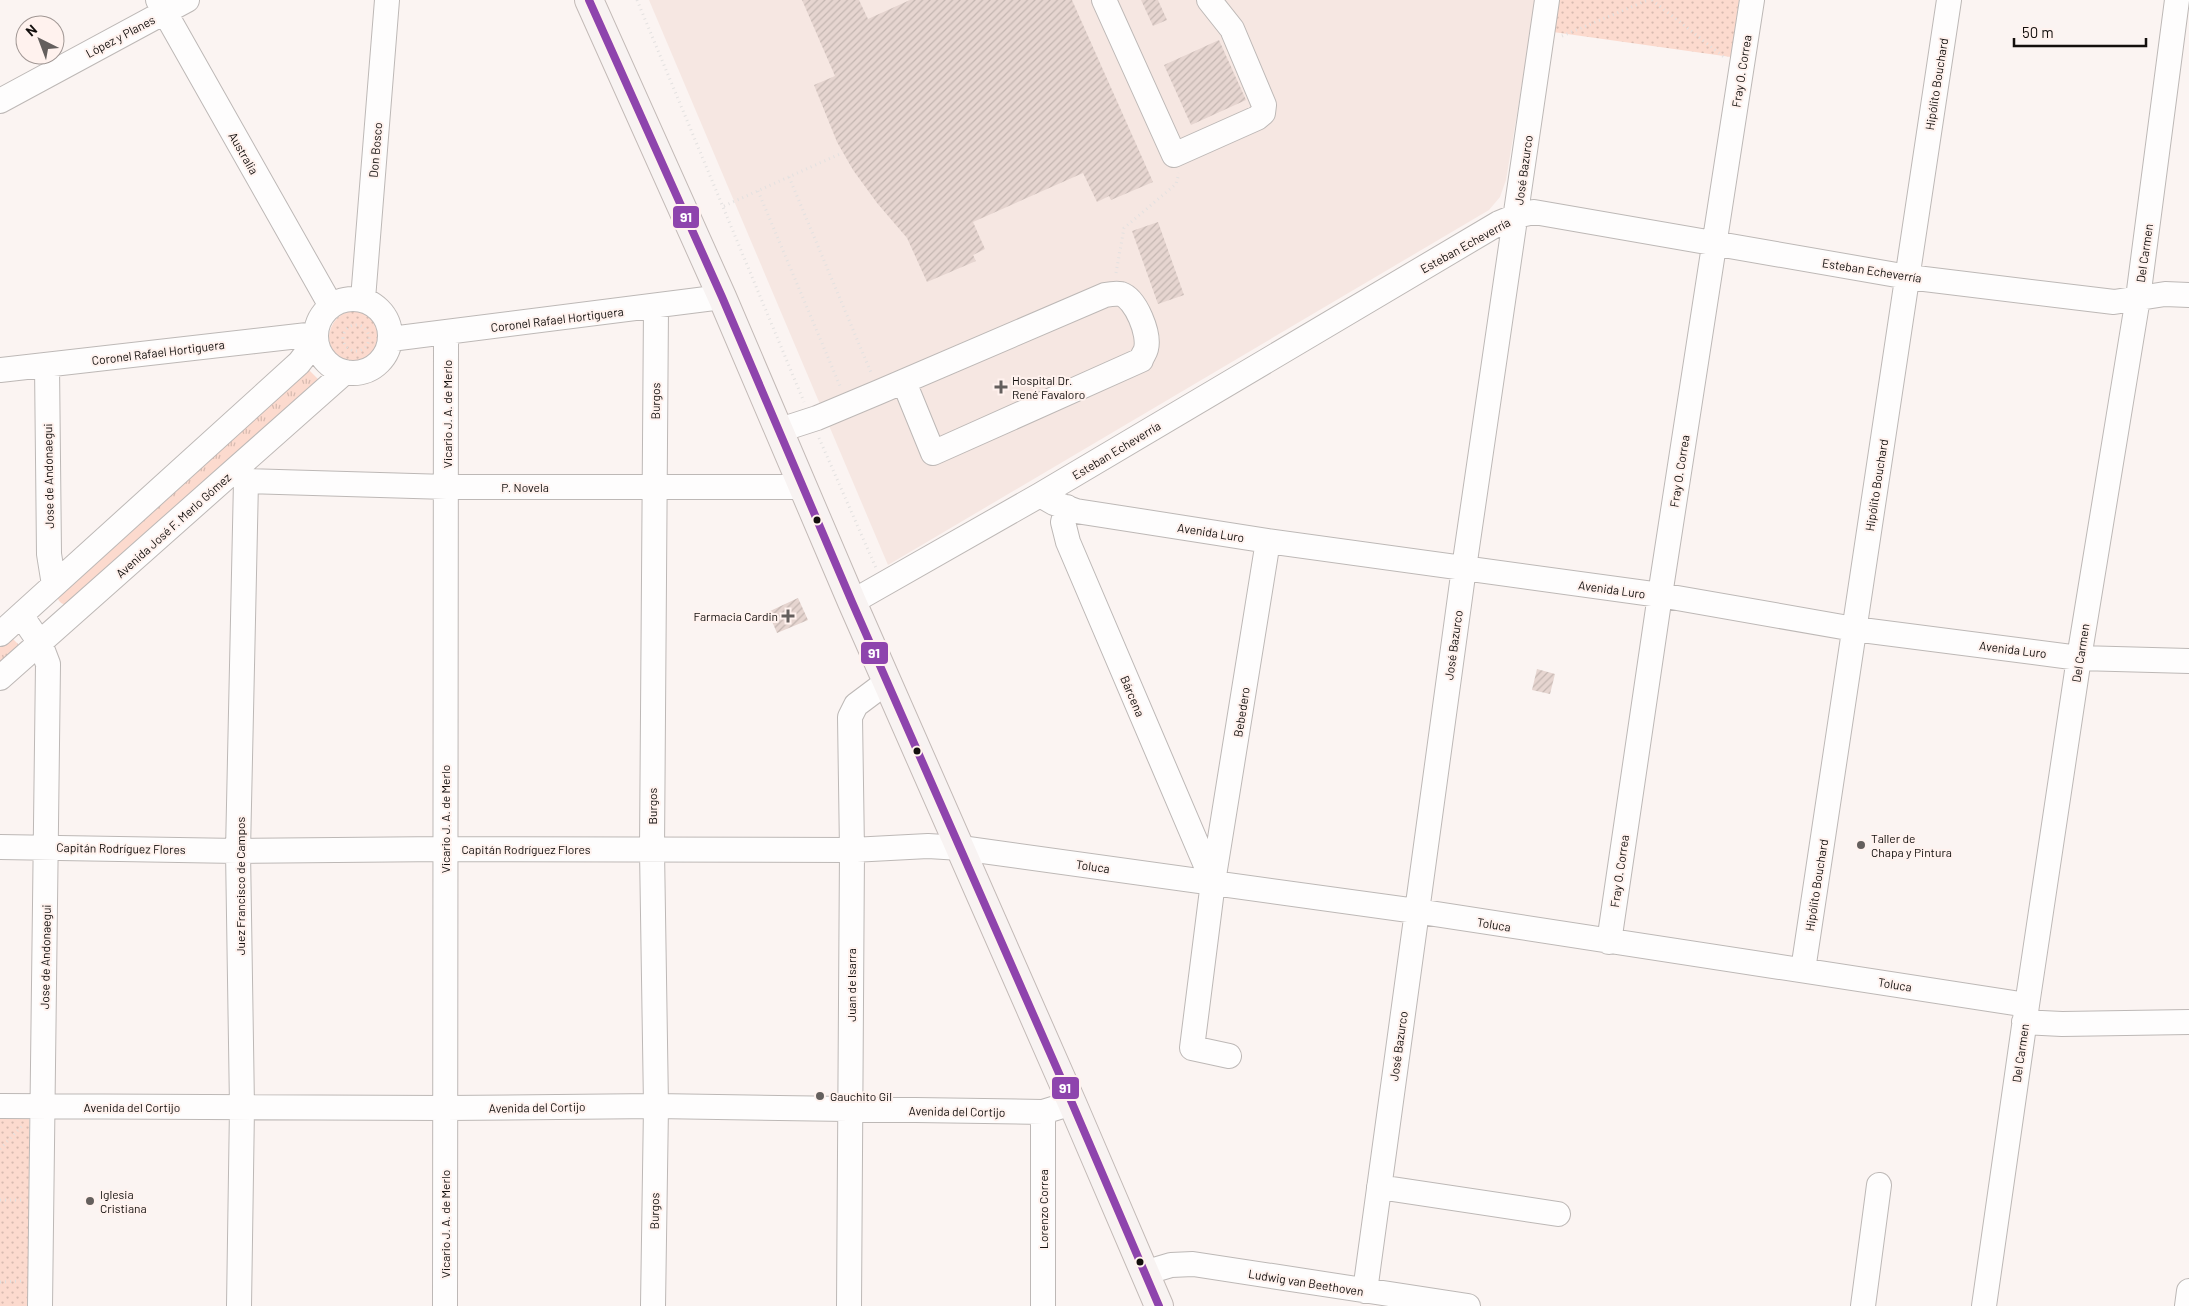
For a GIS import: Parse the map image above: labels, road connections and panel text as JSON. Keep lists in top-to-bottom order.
{
  "streets": {
    "street": [
      "López y Planes",
      "Fray O. Correa",
      "Hipólito Bouchard",
      "Don Bosco",
      "Australia",
      "José Bazurco",
      "Esteban Echeverría",
      "Del Carmen",
      "Coronel Rafael Hortiguera",
      "Burgos",
      "Vicario J. A. de Merlo",
      "Jose de Andonaegui",
      "P. Novela",
      "Avenida José F. Merlo Gómez",
      "Avenida Luro",
      "Bárcena",
      "Bebedero",
      "Capitán Rodríguez Flores",
      "Toluca",
      "Juez Francisco de Campos",
      "Juan de Isarra",
      "Avenida del Cortijo",
      "Lorenzo Correa",
      "Ludwig van Beethoven"
    ]
  },
  "crossings": [
    ["López y Planes", "Australia"],
    ["Fray O. Correa", "Esteban Echeverría"],
    ["Fray O. Correa", "Avenida Luro"],
    ["Fray O. Correa", "Toluca"],
    ["Hipólito Bouchard", "Esteban Echeverría"],
    ["Hipólito Bouchard", "Avenida Luro"],
    ["Hipólito Bouchard", "Toluca"],
    ["José Bazurco", "Esteban Echeverría"],
    ["José Bazurco", "Avenida Luro"],
    ["José Bazurco", "Toluca"],
    ["José Bazurco", "Ludwig van Beethoven"],
    ["Esteban Echeverría", "Del Carmen"],
    ["Esteban Echeverría", "Avenida Luro"],
    ["Del Carmen", "Avenida Luro"],
    ["Del Carmen", "Toluca"],
    ["Coronel Rafael Hortiguera", "Burgos"],
    ["Coronel Rafael Hortiguera", "Vicario J. A. de Merlo"],
    ["Coronel Rafael Hortiguera", "Jose de Andonaegui"],
    ["Burgos", "P. Novela"],
    ["Burgos", "Capitán Rodríguez Flores"],
    ["Burgos", "Avenida del Cortijo"],
    ["Vicario J. A. de Merlo", "P. Novela"],
    ["Vicario J. A. de Merlo", "Capitán Rodríguez Flores"],
    ["Vicario J. A. de Merlo", "Avenida del Cortijo"],
    ["Jose de Andonaegui", "Avenida José F. Merlo Gómez"],
    ["Jose de Andonaegui", "Capitán Rodríguez Flores"],
    ["Jose de Andonaegui", "Avenida del Cortijo"],
    ["P. Novela", "Avenida José F. Merlo Gómez"],
    ["P. Novela", "Juez Francisco de Campos"],
    ["Avenida José F. Merlo Gómez", "Juez Francisco de Campos"],
    ["Avenida Luro", "Bárcena"],
    ["Avenida Luro", "Bebedero"],
    ["Bárcena", "Bebedero"],
    ["Bárcena", "Toluca"],
    ["Bebedero", "Toluca"],
    ["Capitán Rodríguez Flores", "Toluca"],
    ["Capitán Rodríguez Flores", "Juez Francisco de Campos"],
    ["Capitán Rodríguez Flores", "Juan de Isarra"],
    ["Juez Francisco de Campos", "Avenida del Cortijo"],
    ["Juan de Isarra", "Avenida del Cortijo"],
    ["Avenida del Cortijo", "Lorenzo Correa"]
  ],
  "places": {
    "health": ["Hospital Dr. René Favaloro", "Farmacia Cardin"],
    "other": ["Taller de Chapa y Pintura", "Gauchito Gil", "Iglesia Cristiana"]
  },
  "lines": ["transit line 91"],
  "scale_bar": "50 m",
  "north": "top left"
}
